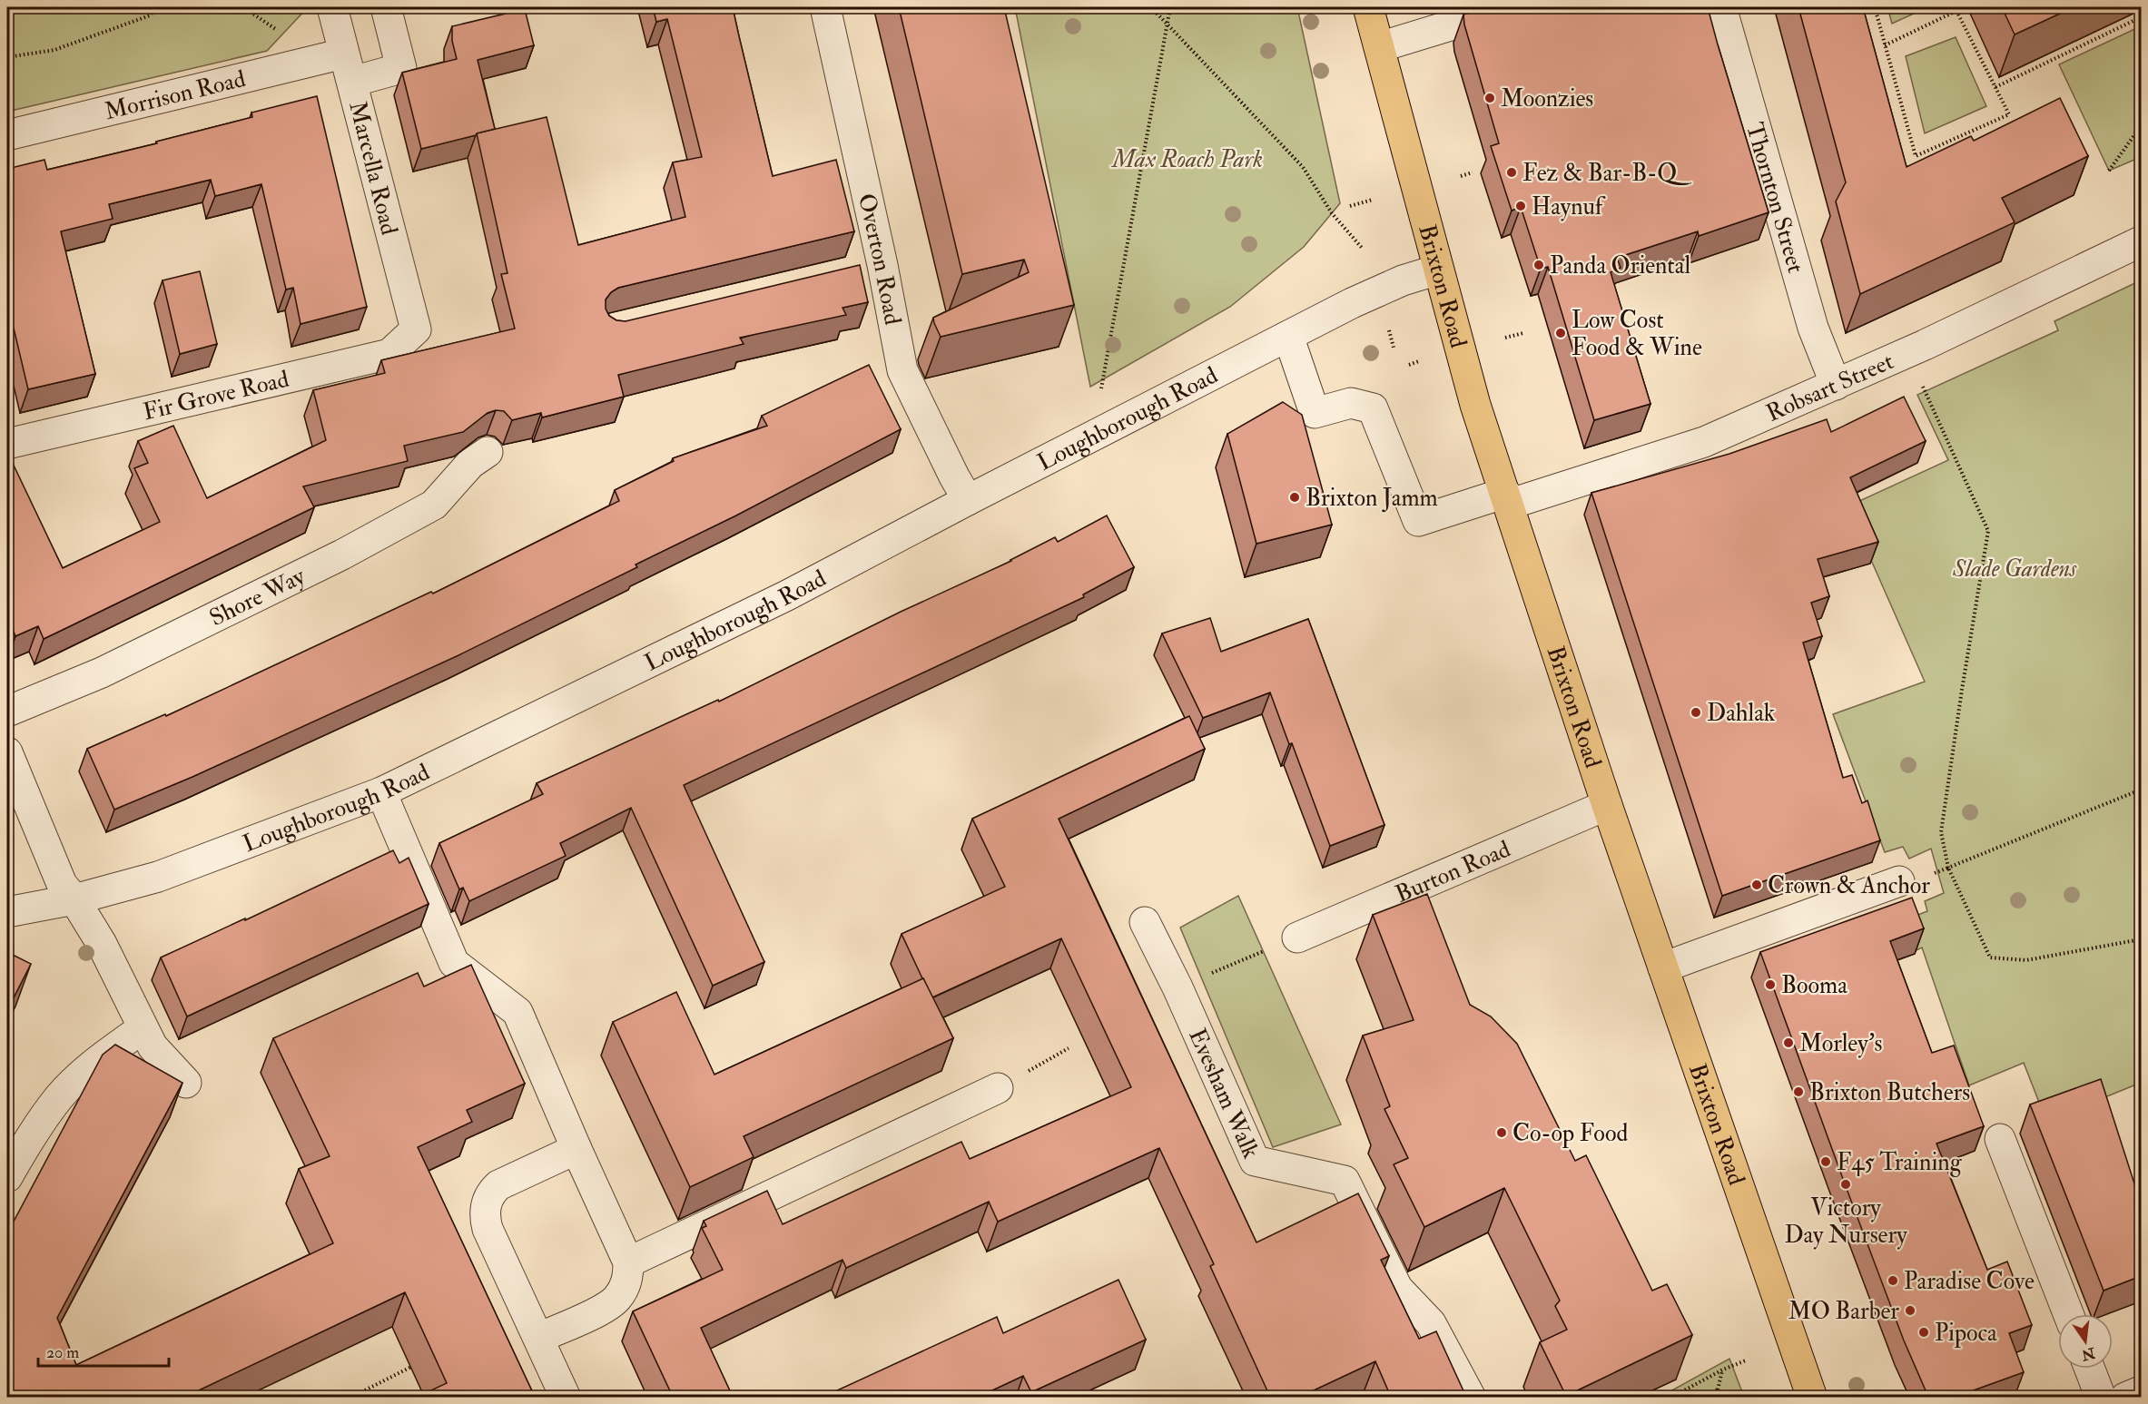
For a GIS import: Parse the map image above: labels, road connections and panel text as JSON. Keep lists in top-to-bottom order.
{
  "streets": {
    "highway": ["Brixton Road"],
    "street": [
      "Morrison Road",
      "Marcella Road",
      "Thornton Street",
      "Overton Road",
      "Robsart Street",
      "Fir Grove Road",
      "Loughborough Road",
      "Shore Way",
      "Burton Road",
      "Evesham Walk"
    ]
  },
  "crossings": [
    ["Morrison Road", "Marcella Road"],
    ["Marcella Road", "Fir Grove Road"],
    ["Thornton Street", "Robsart Street"],
    ["Overton Road", "Loughborough Road"],
    ["Brixton Road", "Robsart Street"],
    ["Brixton Road", "Loughborough Road"],
    ["Brixton Road", "Burton Road"],
    ["Robsart Street", "Loughborough Road"]
  ],
  "parks": ["Max Roach Park", "Slade Gardens"],
  "places": [
    "Moonzies",
    "Fez & Bar-B-Q",
    "Haynuf",
    "Panda Oriental",
    "Low Cost Food & Wine",
    "Brixton Jamm",
    "Dahlak",
    "Crown & Anchor",
    "Booma",
    "Morley's",
    "Brixton Butchers",
    "Co-op Food",
    "F45 Training",
    "Victory Day Nursery",
    "Paradise Cove",
    "MO Barber",
    "Pipoca"
  ],
  "scale_bar": "20 m",
  "north": "bottom"
}
